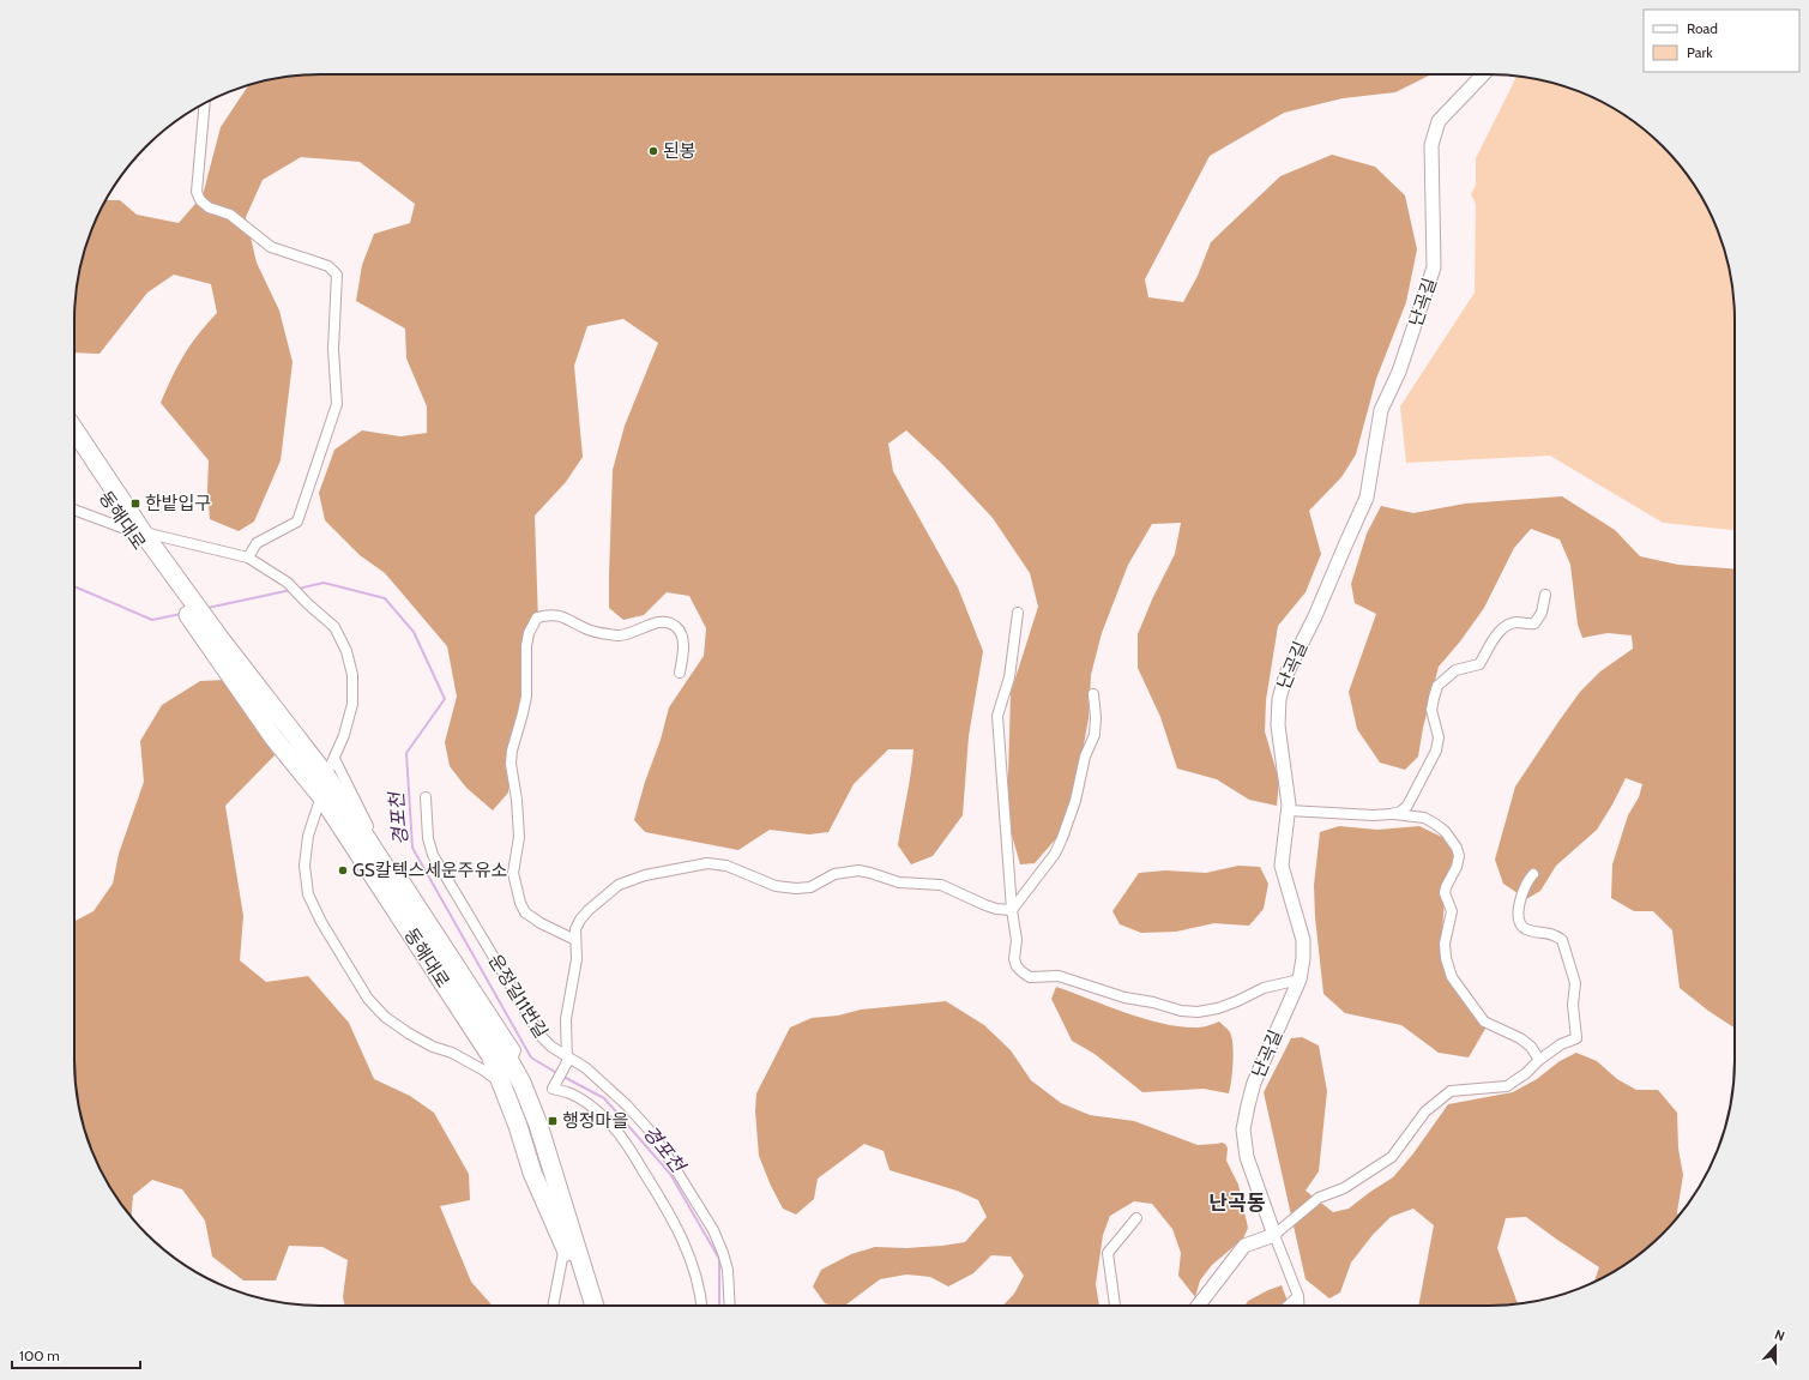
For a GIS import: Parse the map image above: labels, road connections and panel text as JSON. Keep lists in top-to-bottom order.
{
  "streets": {
    "highway": ["동해대로"],
    "street": ["난곡길", "운정길11번길"]
  },
  "districts": ["난곡동"],
  "water": ["경포천"],
  "places": {
    "other": ["된봉", "GS칼텍스세운주유소"],
    "transit": ["한밭입구", "행정마을"]
  },
  "legend": ["Road", "Park"],
  "scale_bar": "100 m",
  "north": "top"
}
